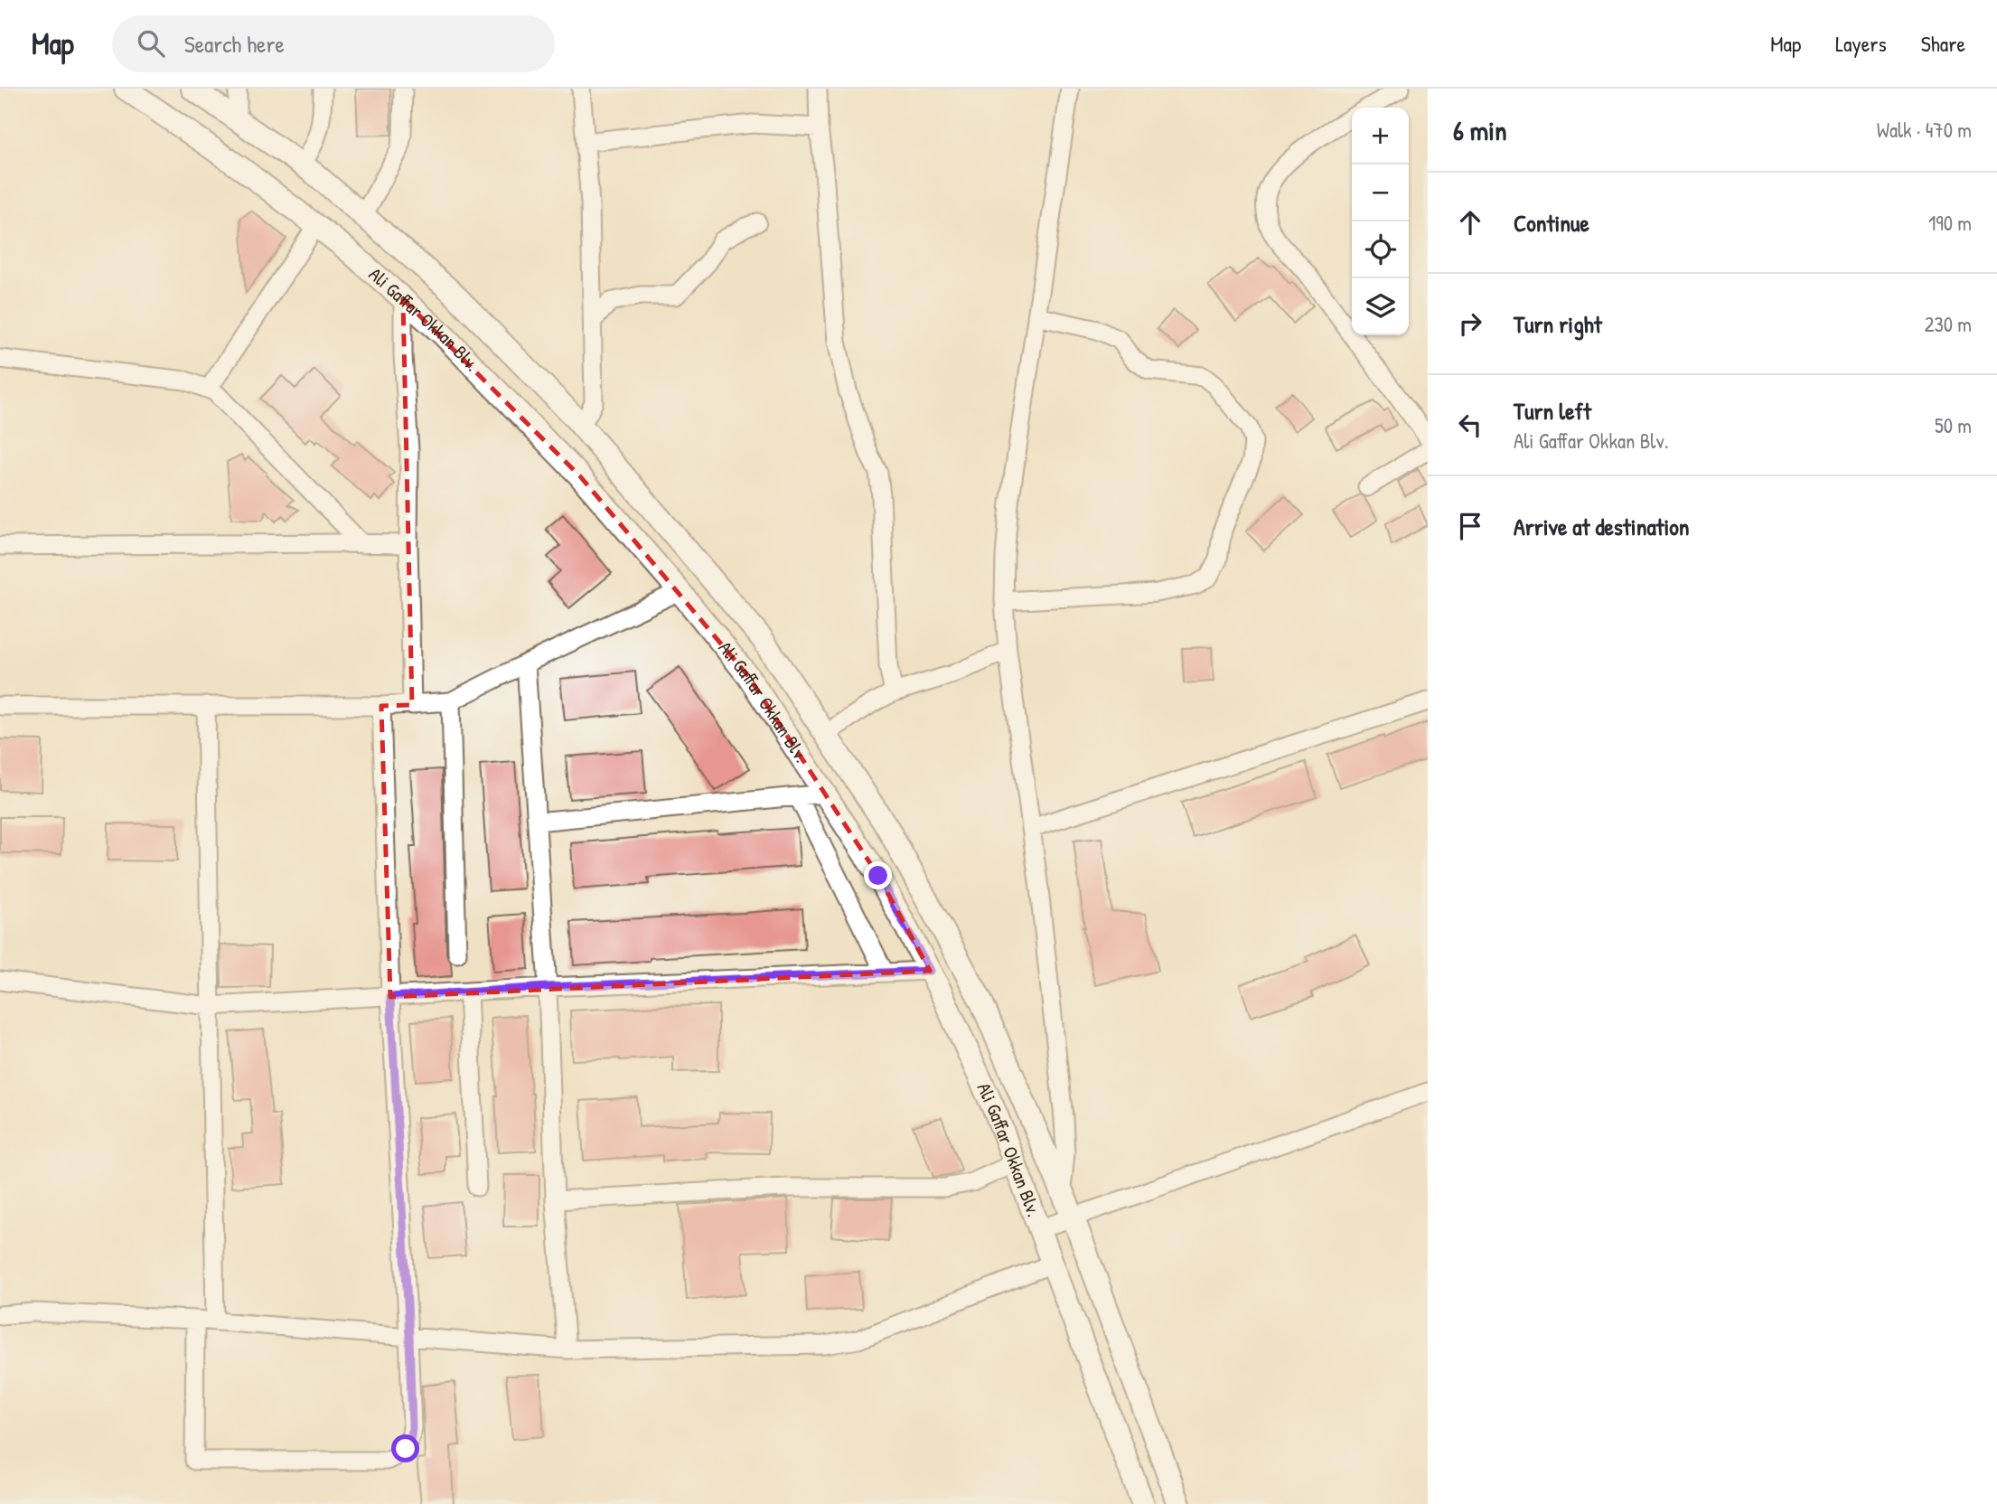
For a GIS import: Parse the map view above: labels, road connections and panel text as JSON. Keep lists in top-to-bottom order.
{
  "streets": {
    "main road": ["Ali Gaffar Okkan Blv."]
  },
  "page": {
    "header": "Map",
    "search": "Search here",
    "nav": ["Map", "Layers", "Share"],
    "heading": ["6 min", "Walk · 470 m"],
    "map_buttons": ["+", "−"],
    "list": [
      ["Continue", "190 m"],
      ["Turn right", "230 m"],
      ["Turn left", "Ali Gaffar Okkan Blv.", "50 m"],
      "Arrive at destination"
    ]
  }
}
